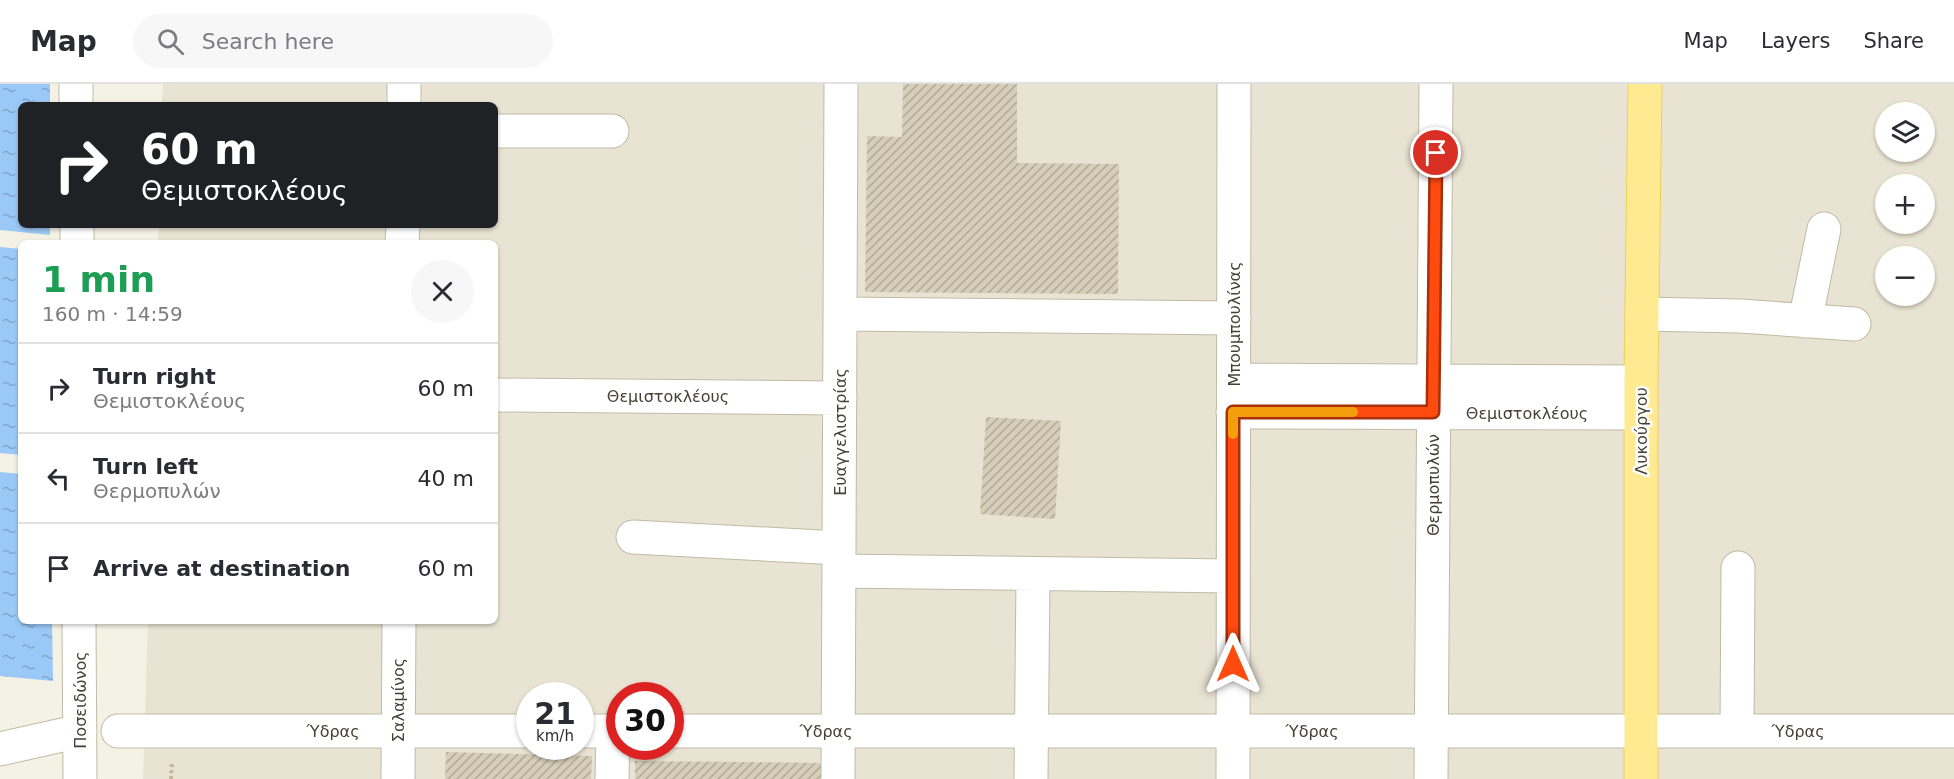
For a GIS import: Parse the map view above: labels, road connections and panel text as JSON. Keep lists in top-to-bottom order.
{
  "streets": {
    "main road": ["Λυκούργου"],
    "street": [
      "Μπουμπουλίνας",
      "Θεμιστοκλέους",
      "Ευαγγελιστρίας",
      "Θερμοπυλών",
      "Ποσειδώνος",
      "Σαλαμίνος",
      "Ύδρας"
    ]
  },
  "crossings": [
    ["Μπουμπουλίνας", "Θεμιστοκλέους"],
    ["Μπουμπουλίνας", "Ύδρας"],
    ["Θεμιστοκλέους", "Λυκούργου"],
    ["Θεμιστοκλέους", "Ευαγγελιστρίας"],
    ["Θεμιστοκλέους", "Θερμοπυλών"],
    ["Λυκούργου", "Ύδρας"],
    ["Ευαγγελιστρίας", "Ύδρας"],
    ["Θερμοπυλών", "Ύδρας"],
    ["Σαλαμίνος", "Ύδρας"]
  ],
  "page": {
    "header": "Map",
    "search": "Search here",
    "nav": ["Map", "Layers", "Share"],
    "map_buttons": ["+", "−"],
    "turn": ["60 m", "Θεμιστοκλέους"],
    "heading": ["1 min", "160 m · 14:59"],
    "list": [
      {
        "name": "Turn right",
        "note": "Θεμιστοκλέους",
        "value": "60 m"
      },
      {
        "name": "Turn left",
        "note": "Θερμοπυλών",
        "value": "40 m"
      },
      {
        "name": "Arrive at destination",
        "value": "60 m"
      }
    ],
    "speed": "21 km/h",
    "limit": "30"
  }
}
